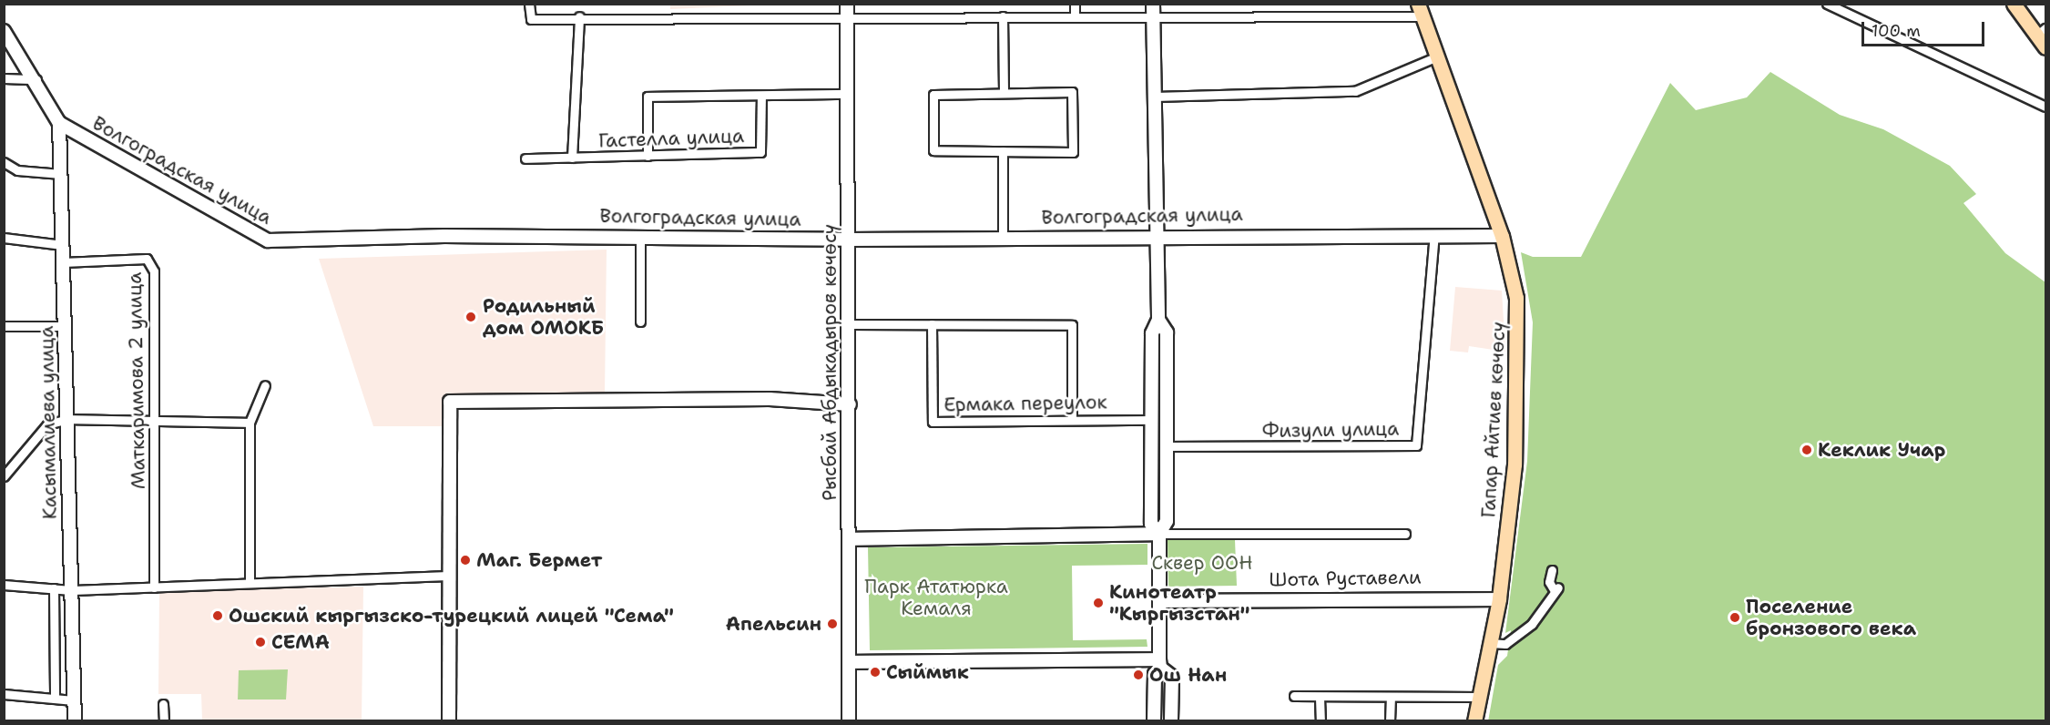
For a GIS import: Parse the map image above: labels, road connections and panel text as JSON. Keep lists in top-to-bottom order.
{
  "streets": {
    "main road": ["Гапар Айтиев көчөсү"],
    "street": [
      "Гастелла улица",
      "Волгоградская улица",
      "Рысбай Абдыкадыров көчөсү",
      "Маткаримова 2 улица",
      "Ермака переулок",
      "Касымалиева улица",
      "Физули улица",
      "Шота Руставели"
    ]
  },
  "crossings": [
    ["Волгоградская улица", "Рысбай Абдыкадыров көчөсү"],
    ["Волгоградская улица", "Гапар Айтиев көчөсү"],
    ["Волгоградская улица", "Касымалиева улица"],
    ["Волгоградская улица", "Физули улица"],
    ["Маткаримова 2 улица", "Касымалиева улица"],
    ["Гапар Айтиев көчөсү", "Шота Руставели"]
  ],
  "parks": ["Сквер ООН", "Парк Ататюрка Кемаля"],
  "places": [
    "Родильный дом ОМОКБ",
    "Кеклик Учар",
    "Маг. Бермет",
    "Кинотеатр \"Кыргызстан\"",
    "Ошский кыргызско-турецкий лицей \"Сема\"",
    "Поселение бронзового века",
    "Апельсин",
    "СЕМА",
    "Сыймык",
    "Ош Нан"
  ],
  "scale_bar": "100 m"
}
